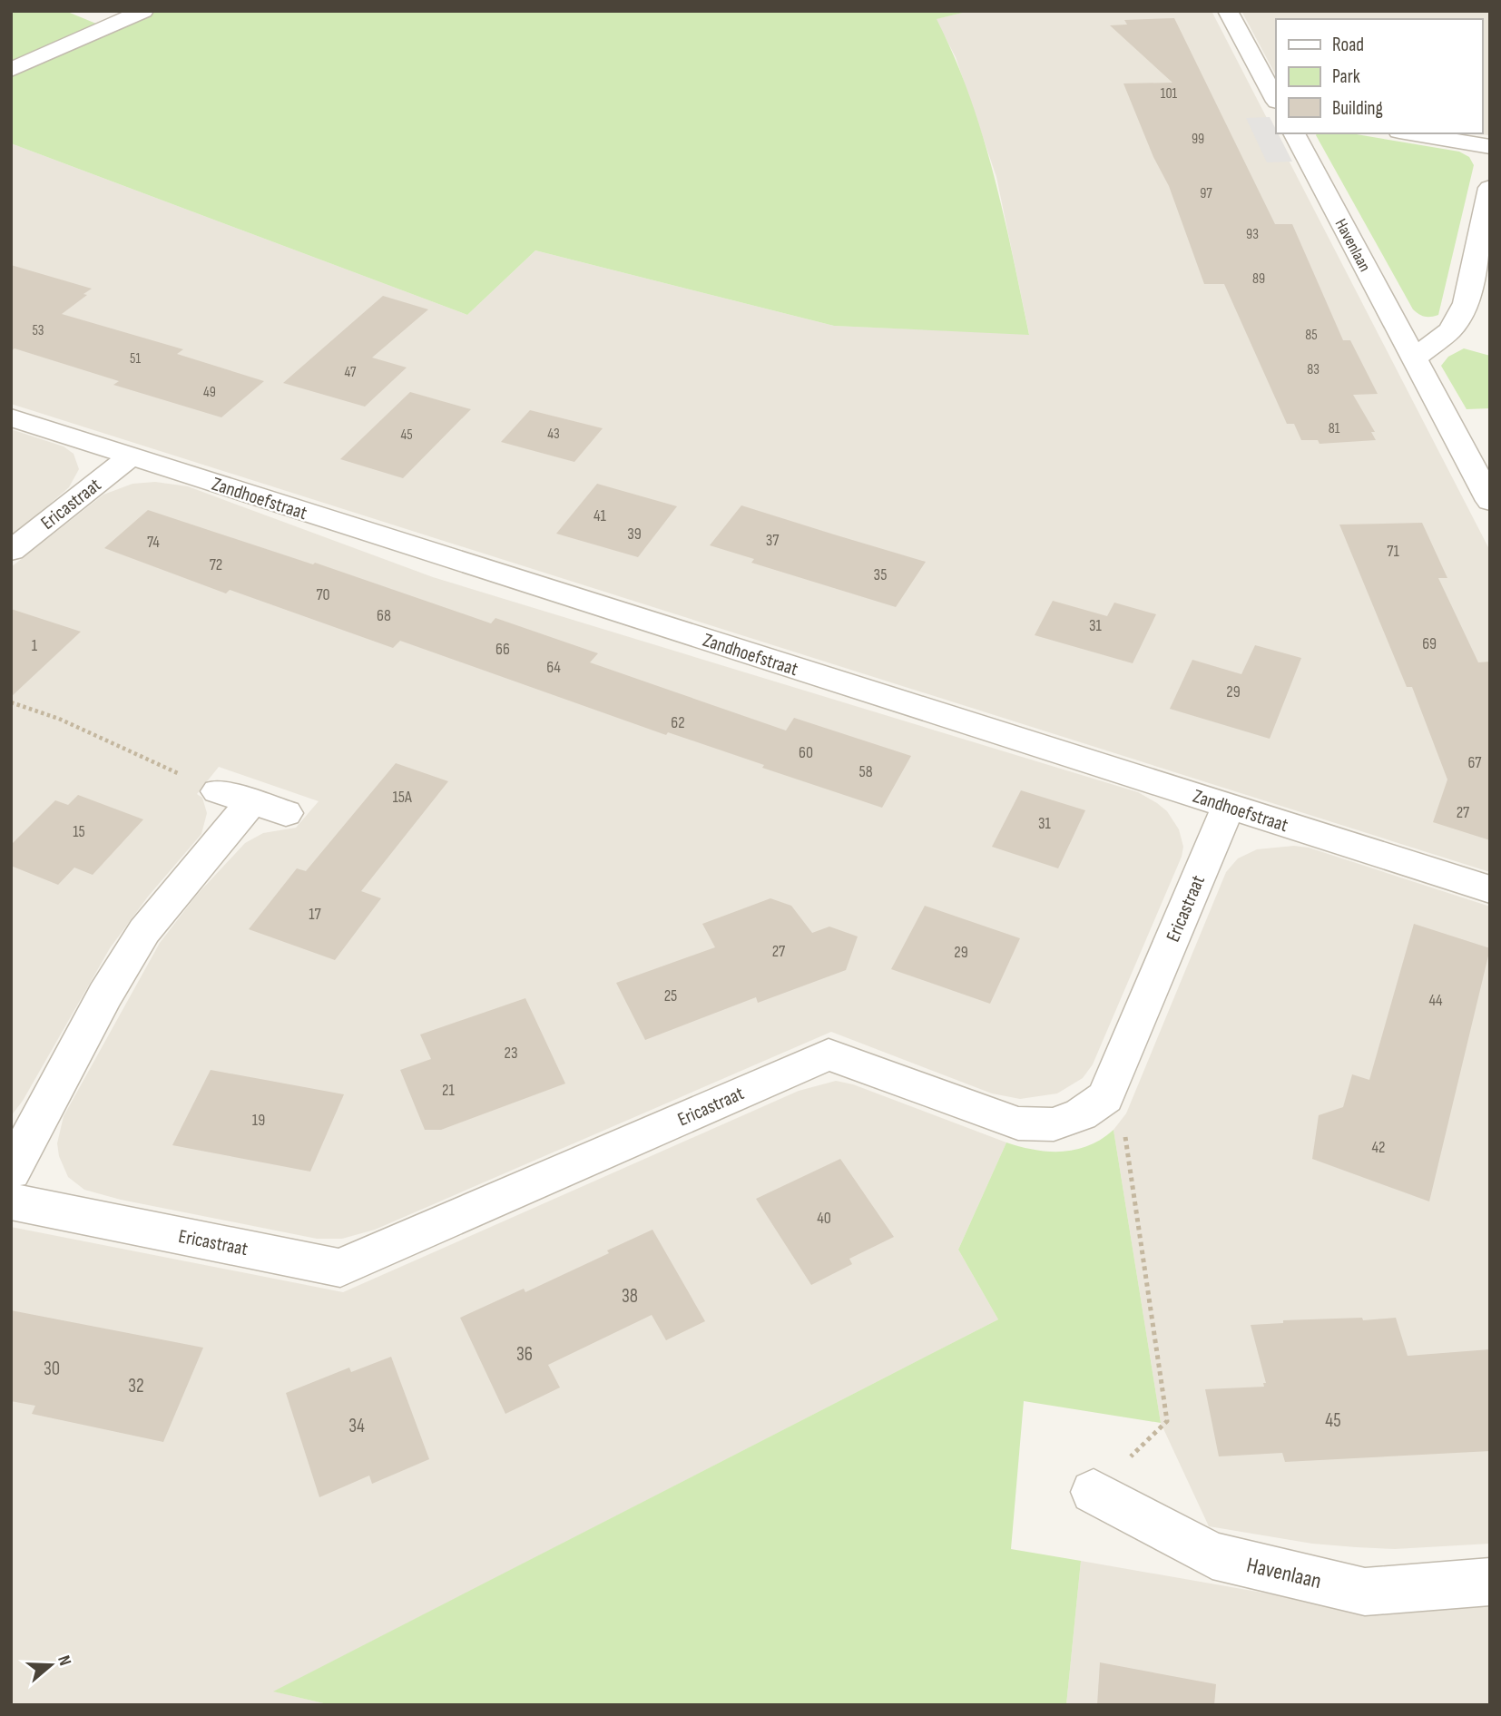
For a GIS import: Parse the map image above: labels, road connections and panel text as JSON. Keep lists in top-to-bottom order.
{
  "streets": {
    "street": ["Havenlaan", "Zandhoefstraat", "Ericastraat"]
  },
  "crossings": [
    ["Zandhoefstraat", "Ericastraat"]
  ],
  "house_numbers": [
    "101",
    "99",
    "97",
    "93",
    "89",
    "53",
    "85",
    "51",
    "83",
    "47",
    "49",
    "81",
    "43",
    "45",
    "41",
    "39",
    "37",
    "74",
    "71",
    "72",
    "35",
    "70",
    "68",
    "31",
    "69",
    "1",
    "66",
    "64",
    "29",
    "62",
    "60",
    "67",
    "58",
    "15A",
    "27",
    "31",
    "15",
    "17",
    "27",
    "29",
    "25",
    "44",
    "23",
    "21",
    "19",
    "42",
    "40",
    "38",
    "36",
    "30",
    "32",
    "45",
    "34"
  ],
  "legend": ["Road", "Park", "Building"],
  "north": "right"
}
